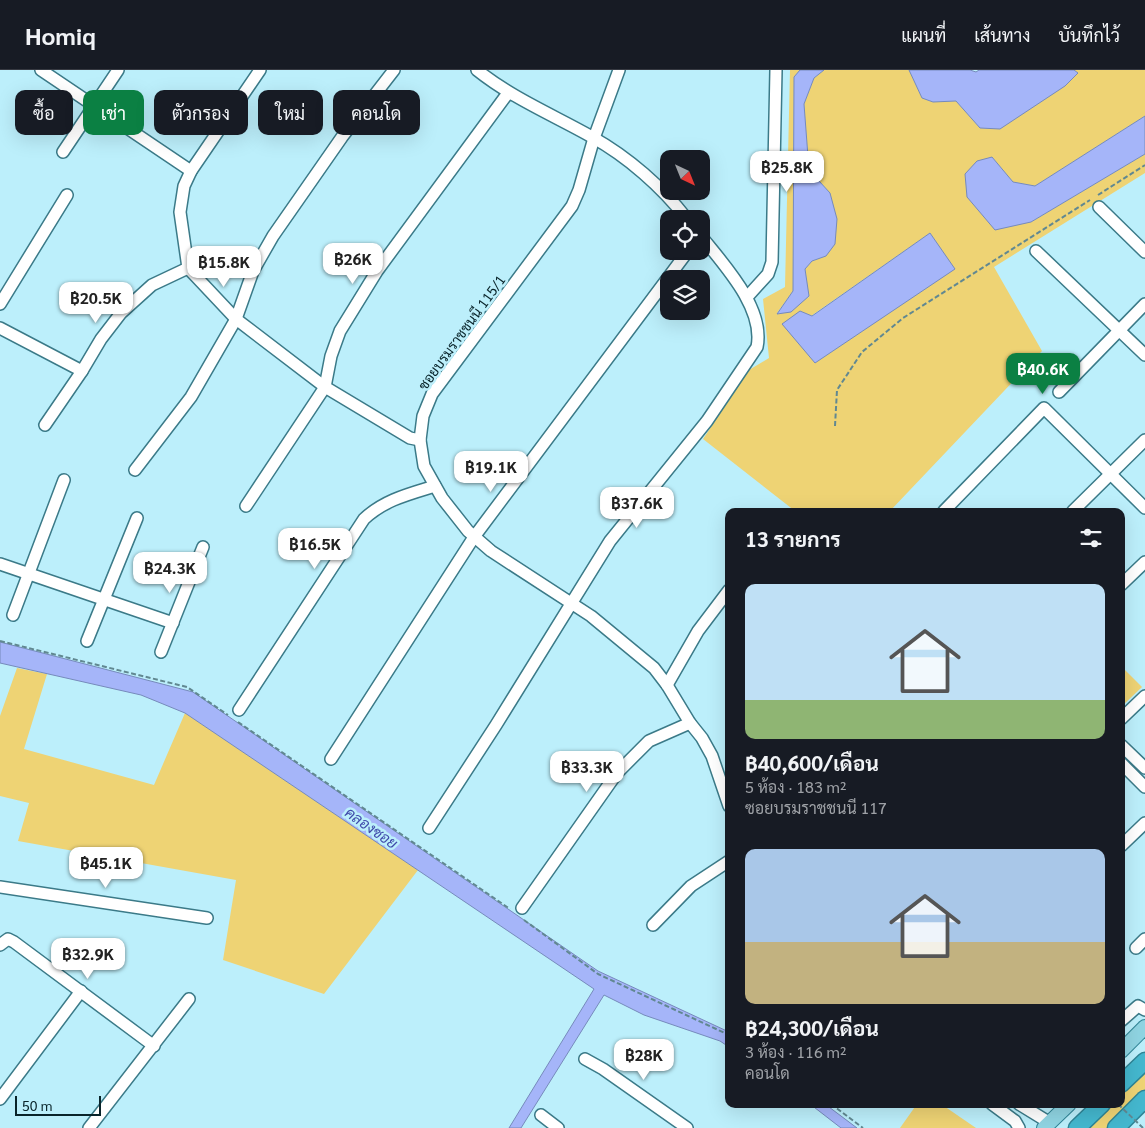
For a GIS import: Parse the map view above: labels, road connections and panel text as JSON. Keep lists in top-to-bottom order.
{
  "streets": {
    "street": ["ซอยบรมราชชนนี 115/1"]
  },
  "water": ["คลองซอย"],
  "scale_bar": "50 m",
  "north": "bottom right",
  "page": {
    "header": "Homiq",
    "nav": ["แผนที่", "เส้นทาง", "บันทึกไว้"],
    "chip": [
      "ซื้อ",
      "เช่า",
      "ตัวกรอง",
      "ใหม่",
      "คอนโด"
    ],
    "price": [
      "฿25.8K",
      "฿26K",
      "฿15.8K",
      "฿20.5K",
      "฿40.6K",
      "฿19.1K",
      "฿37.6K",
      "฿16.5K",
      "฿24.3K",
      "฿33.3K",
      "฿45.1K",
      "฿32.9K",
      "฿28K"
    ],
    "heading": "13 รายการ",
    "list": [
      {
        "name": "฿40,600/เดือน",
        "note": "5 ห้อง · 183 m² · ซอยบรมราชชนนี 117"
      },
      {
        "name": "฿24,300/เดือน",
        "note": "3 ห้อง · 116 m² · คอนโด"
      }
    ],
    "scale": "50 m"
  }
}
